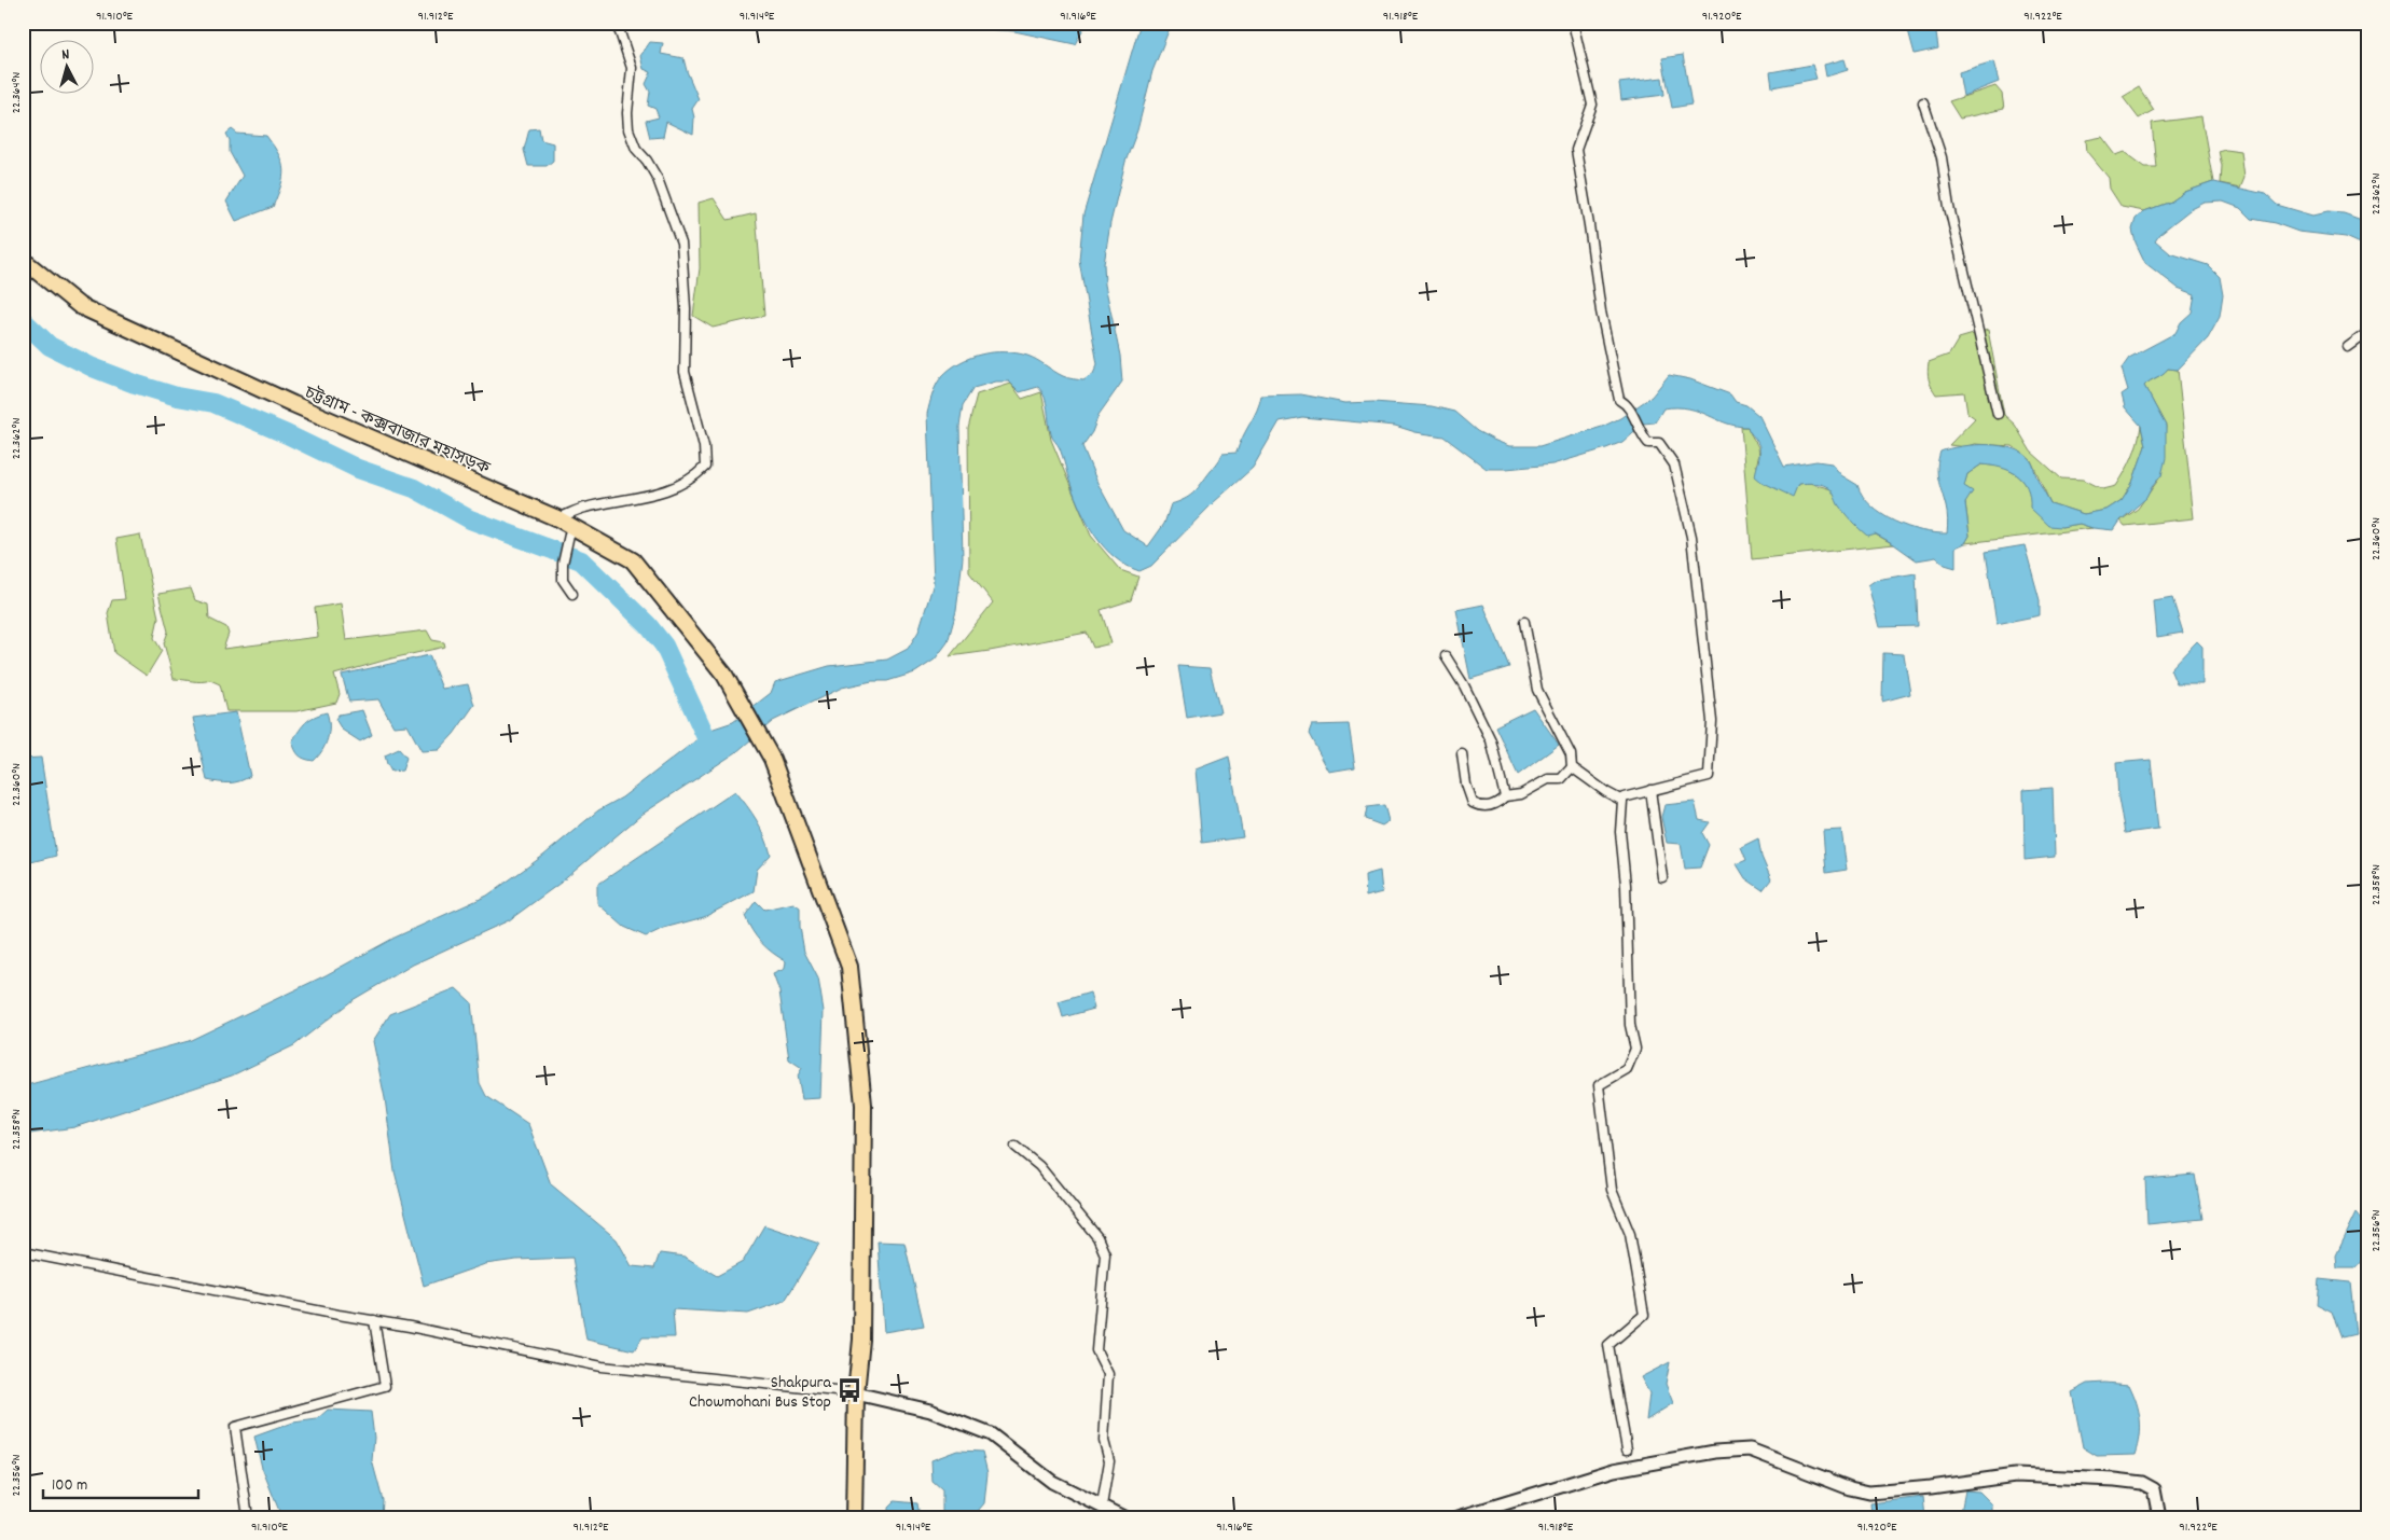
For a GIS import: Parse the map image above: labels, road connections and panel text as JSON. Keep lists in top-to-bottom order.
{
  "streets": {
    "highway": ["চট্টগ্রাম - কক্সবাজার মহাসড়ক"]
  },
  "places": {
    "bus stop": ["Shakpura Chowmohani Bus Stop"]
  },
  "scale_bar": "100 m",
  "north": "top",
  "coordinates": [
    "91.910°E",
    "91.912°E",
    "91.914°E",
    "91.916°E",
    "91.918°E",
    "91.920°E",
    "91.922°E",
    "22.364°N",
    "22.362°N",
    "22.360°N",
    "22.358°N",
    "22.356°N"
  ]
}
